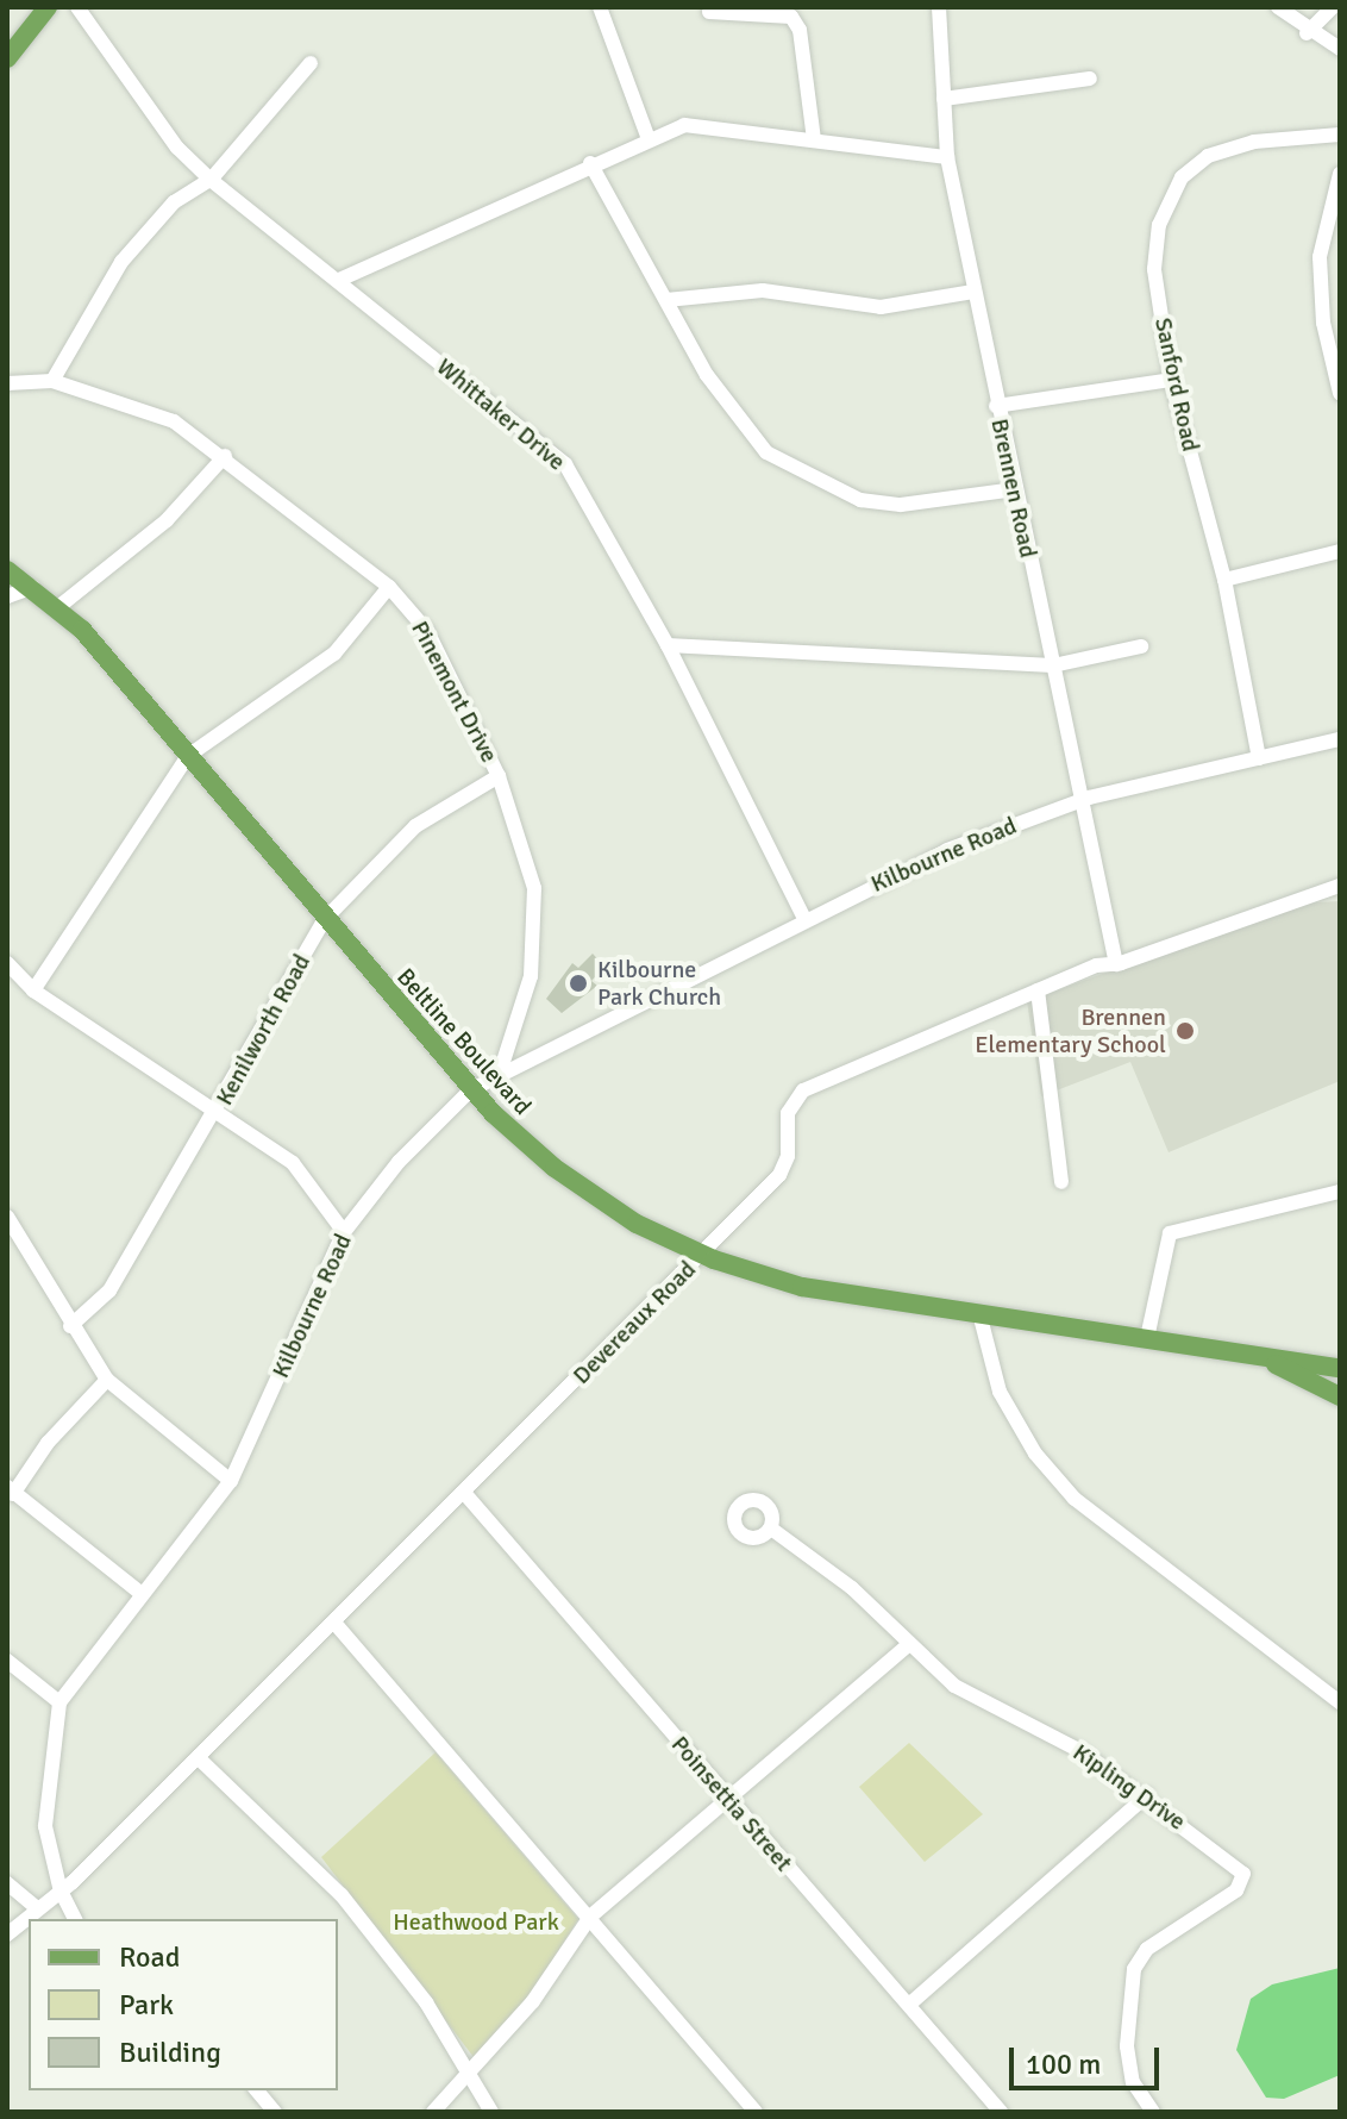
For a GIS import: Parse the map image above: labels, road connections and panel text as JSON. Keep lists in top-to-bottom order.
{
  "streets": {
    "main road": ["Beltline Boulevard"],
    "street": [
      "Sanford Road",
      "Whittaker Drive",
      "Brennen Road",
      "Pinemont Drive",
      "Kilbourne Road",
      "Kenilworth Road",
      "Devereaux Road",
      "Kipling Drive",
      "Poinsettia Street"
    ]
  },
  "crossings": [
    ["Sanford Road", "Kilbourne Road"],
    ["Whittaker Drive", "Kilbourne Road"],
    ["Brennen Road", "Kilbourne Road"],
    ["Brennen Road", "Devereaux Road"],
    ["Pinemont Drive", "Kilbourne Road"],
    ["Pinemont Drive", "Kenilworth Road"],
    ["Kilbourne Road", "Beltline Boulevard"],
    ["Kilbourne Road", "Devereaux Road"],
    ["Kenilworth Road", "Beltline Boulevard"],
    ["Beltline Boulevard", "Devereaux Road"],
    ["Devereaux Road", "Poinsettia Street"]
  ],
  "parks": ["Heathwood Park"],
  "places": ["Kilbourne Park Church", "Brennen Elementary School"],
  "legend": ["Road", "Park", "Building"],
  "scale_bar": "100 m"
}
